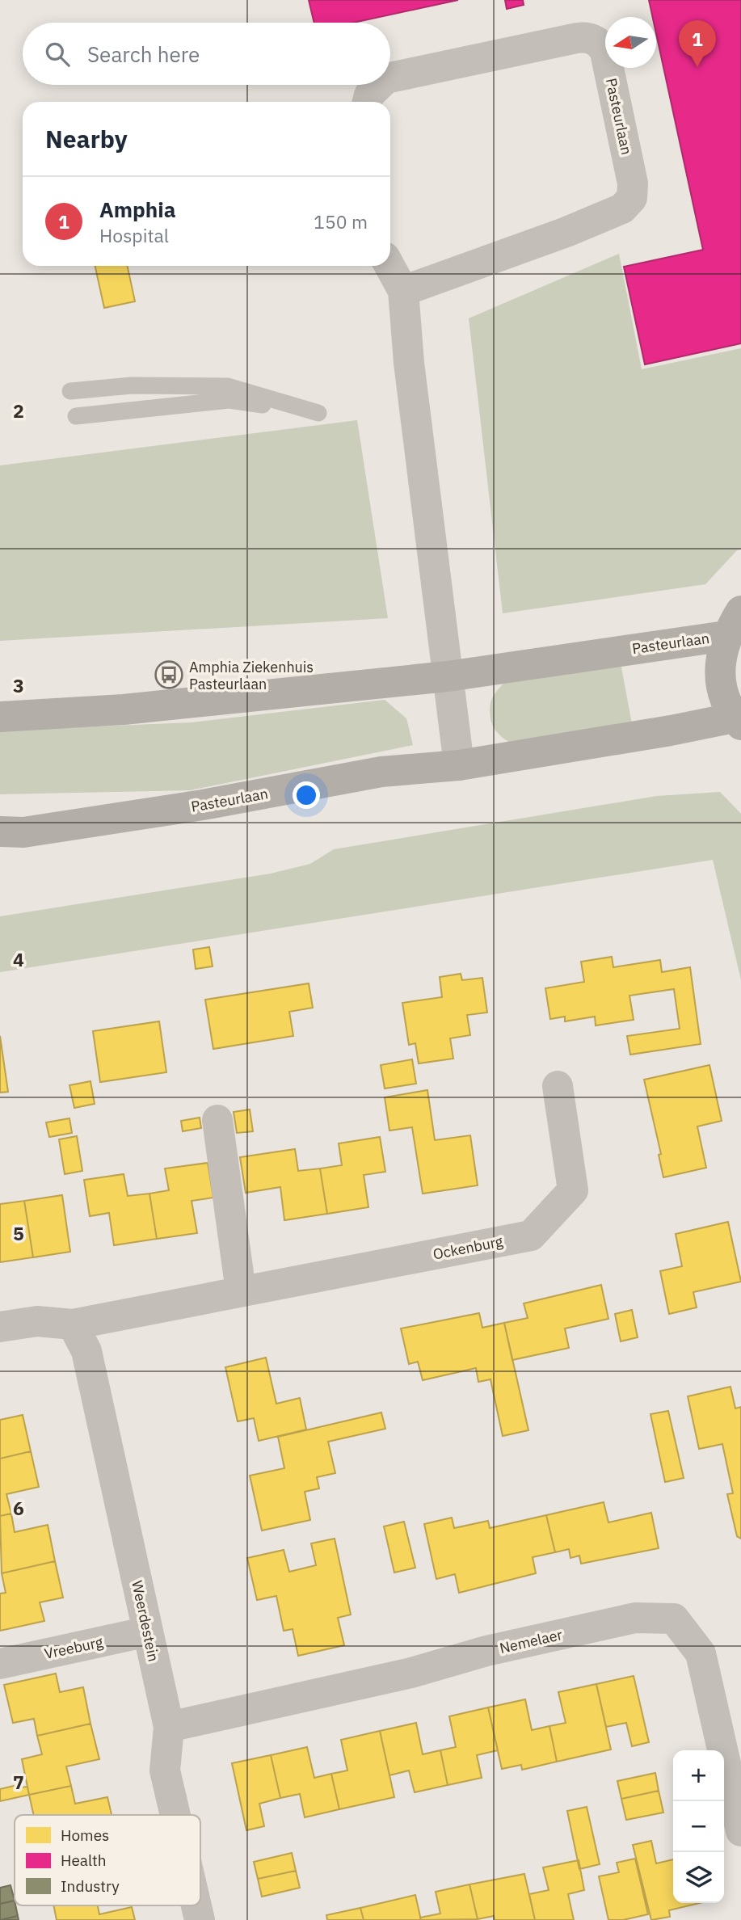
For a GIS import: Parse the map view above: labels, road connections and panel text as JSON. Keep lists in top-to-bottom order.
{
  "streets": {
    "main road": ["Pasteurlaan"],
    "street": [
      "Ockenburg",
      "Weerdestein",
      "Nemelaer",
      "Vreeburg"
    ]
  },
  "crossings": [
    ["Ockenburg", "Weerdestein"],
    ["Weerdestein", "Nemelaer"],
    ["Weerdestein", "Vreeburg"]
  ],
  "places": {
    "bus stop": ["Amphia Ziekenhuis Pasteurlaan"]
  },
  "legend": ["Homes", "Health", "Industry"],
  "north": "left",
  "page": {
    "pins": "1",
    "search": "Search here",
    "heading": "Nearby",
    "list": [
      {
        "mark": "1",
        "name": "Amphia",
        "note": "Hospital",
        "value": "150 m"
      }
    ],
    "map_buttons": ["+", "−"]
  },
  "grid": {
    "rows": [
      "2",
      "3",
      "4",
      "5",
      "6",
      "7"
    ]
  }
}
